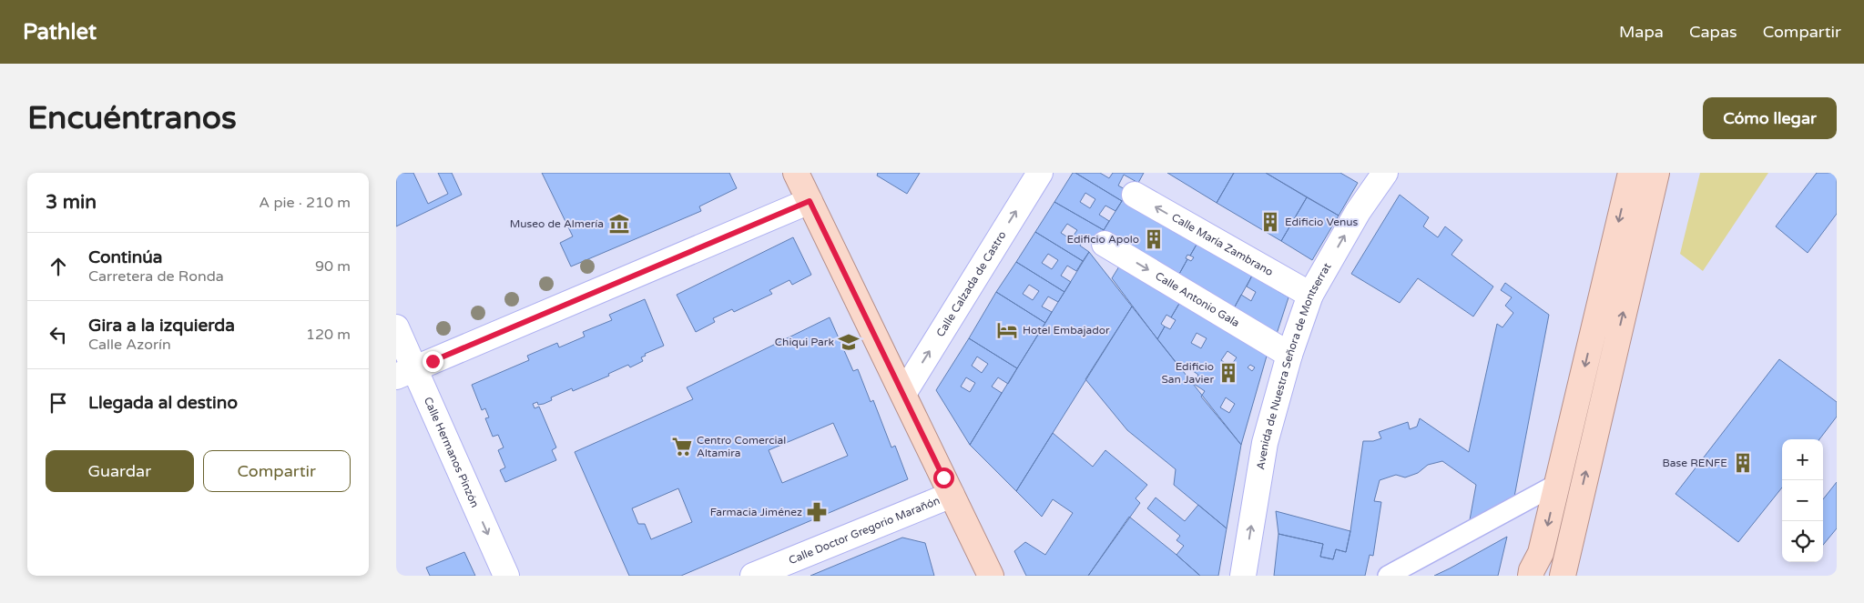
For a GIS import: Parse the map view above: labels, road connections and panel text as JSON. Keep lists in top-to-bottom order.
{
  "streets": {
    "street": [
      "Calle María Zambrano",
      "Calle Calzada de Castro",
      "Calle Antonio Gala",
      "Avenida de Nuestra Señora de Montserrat",
      "Calle Hermanos Pinzón",
      "Calle Doctor Gregorio Marañón"
    ]
  },
  "crossings": [
    ["Calle María Zambrano", "Avenida de Nuestra Señora de Montserrat"],
    ["Calle Antonio Gala", "Avenida de Nuestra Señora de Montserrat"]
  ],
  "one_way": [
    "Calle María Zambrano",
    "Calle Calzada de Castro",
    "Calle Antonio Gala",
    "Avenida de Nuestra Señora de Montserrat",
    "Calle Hermanos Pinzón"
  ],
  "places": {
    "building": [
      "Edificio Venus",
      "Edificio Apolo",
      "Edificio San Javier",
      "Base RENFE"
    ],
    "museum": ["Museo de Almería"],
    "hotel": ["Hotel Embajador"],
    "school or university": ["Chiqui Park"],
    "supermarket": ["Centro Comercial Altamira"],
    "pharmacy": ["Farmacia Jiménez"]
  },
  "page": {
    "header": "Pathlet",
    "nav": ["Mapa", "Capas", "Compartir"],
    "buttons": [
      "Cómo llegar",
      ["Guardar", "Compartir"]
    ],
    "title": "Encuéntranos",
    "heading": ["3 min", "A pie · 210 m"],
    "list": [
      ["Continúa", "Carretera de Ronda", "90 m"],
      ["Gira a la izquierda", "Calle Azorín", "120 m"],
      "Llegada al destino"
    ],
    "map_buttons": ["+", "−"]
  }
}
